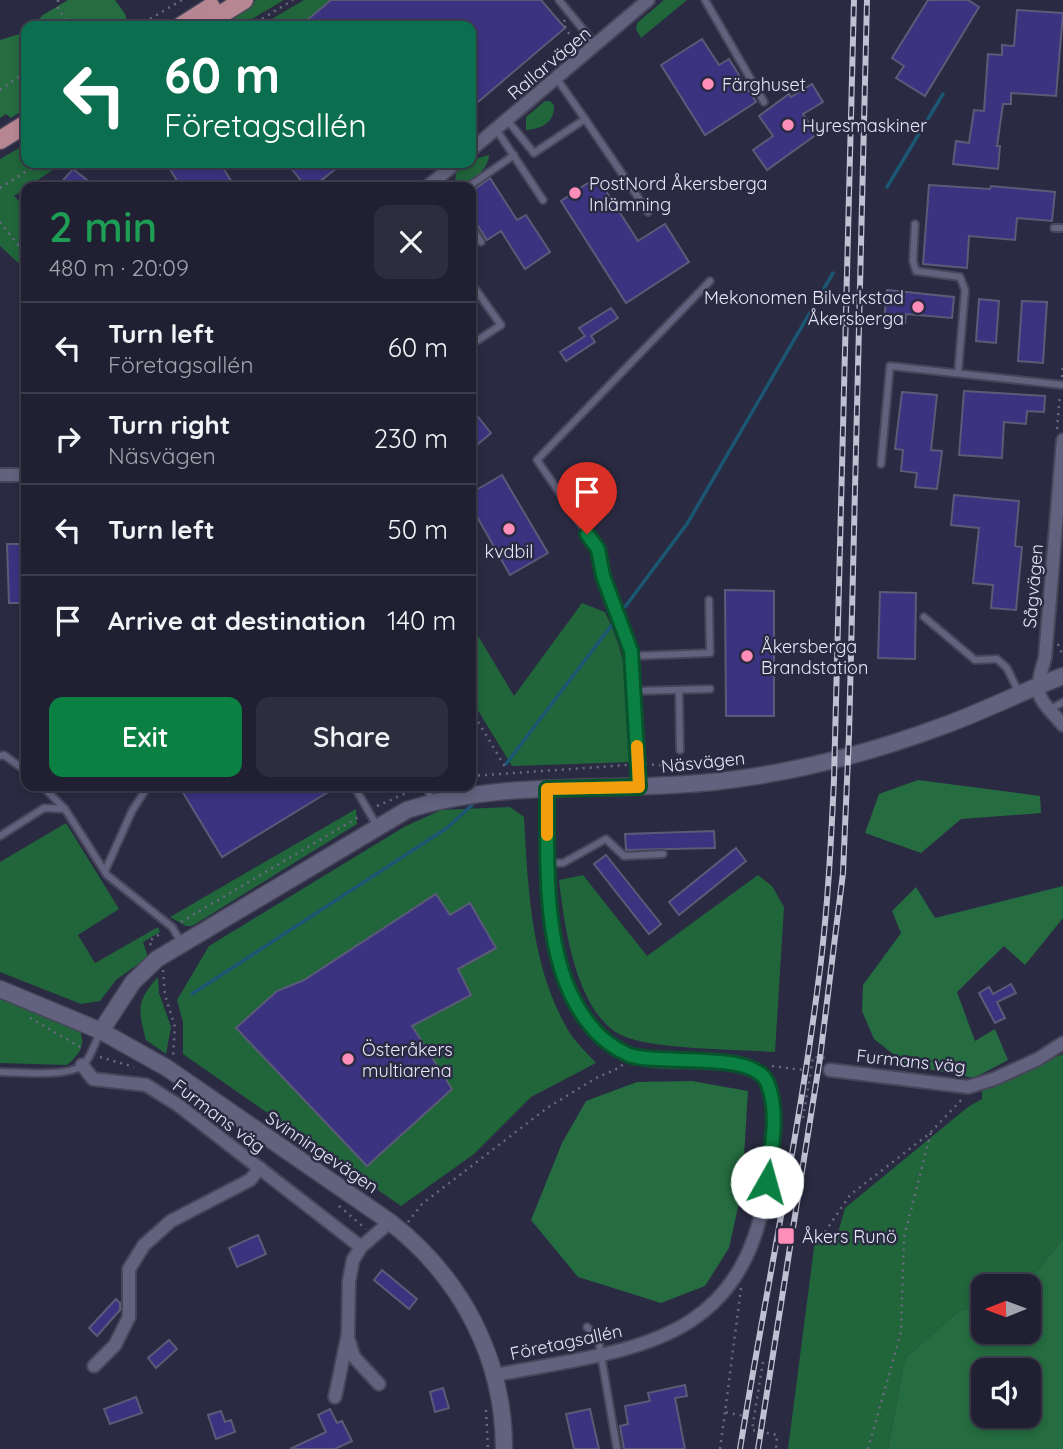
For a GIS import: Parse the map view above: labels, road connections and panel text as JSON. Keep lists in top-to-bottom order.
{
  "streets": {
    "street": [
      "Rallarvägen",
      "Sågvägen",
      "Näsvägen",
      "Furmans väg",
      "Svinningevägen",
      "Företagsallén"
    ]
  },
  "crossings": [
    ["Sågvägen", "Näsvägen"],
    ["Näsvägen", "Svinningevägen"],
    ["Svinningevägen", "Företagsallén"]
  ],
  "places": {
    "other": [
      "Färghuset",
      "Hyresmaskiner",
      "PostNord Åkersberga Inlämning",
      "Mekonomen Bilverkstad Åkersberga",
      "kvdbil",
      "Åkersberga Brandstation",
      "Österåkers multiarena"
    ],
    "transit": ["Åkers Runö"]
  },
  "north": "left",
  "page": {
    "turn": ["60 m", "Företagsallén"],
    "heading": ["2 min", "480 m · 20:09"],
    "list": [
      {
        "name": "Turn left",
        "note": "Företagsallén",
        "value": "60 m"
      },
      {
        "name": "Turn right",
        "note": "Näsvägen",
        "value": "230 m"
      },
      {
        "name": "Turn left",
        "value": "50 m"
      },
      {
        "name": "Arrive at destination",
        "value": "140 m"
      }
    ],
    "buttons": ["Exit", "Share"]
  }
}
